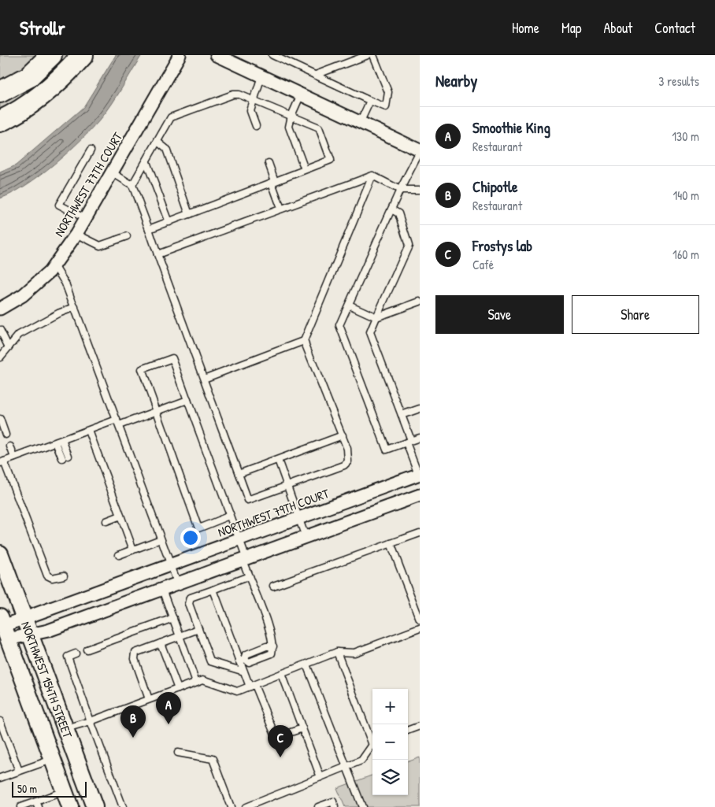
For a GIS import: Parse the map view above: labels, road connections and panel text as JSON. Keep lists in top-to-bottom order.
{
  "streets": {
    "main road": ["NORTHWEST 154TH STREET"],
    "street": ["NORTHWEST 77TH COURT", "NORTHWEST 79TH COURT"]
  },
  "crossings": [
    ["NORTHWEST 79TH COURT", "NORTHWEST 154TH STREET"]
  ],
  "scale_bar": "50 m",
  "page": {
    "header": "Strollr",
    "nav": [
      "Home",
      "Map",
      "About",
      "Contact"
    ],
    "heading": ["Nearby", "3 results"],
    "list": [
      {
        "mark": "A",
        "name": "Smoothie King",
        "note": "Restaurant",
        "value": "130 m"
      },
      {
        "mark": "B",
        "name": "Chipotle",
        "note": "Restaurant",
        "value": "140 m"
      },
      {
        "mark": "C",
        "name": "Frostys lab",
        "note": "Café",
        "value": "160 m"
      }
    ],
    "buttons": ["Save", "Share"],
    "map_buttons": ["+", "−"],
    "pins": ["A", "B", "C"],
    "scale": "50 m"
  }
}
